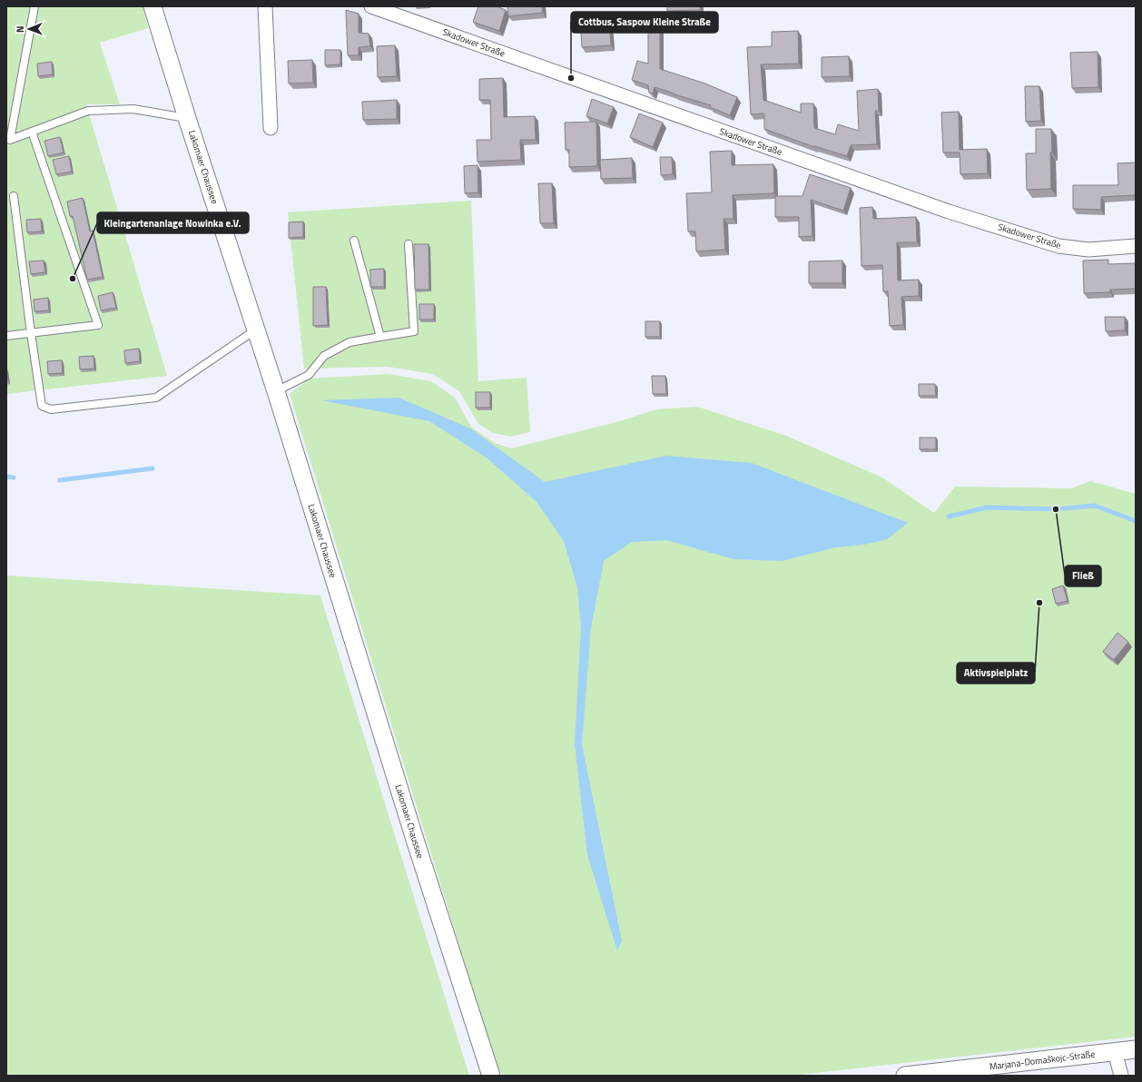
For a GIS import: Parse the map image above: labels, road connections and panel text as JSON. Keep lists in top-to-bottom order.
{
  "streets": {
    "street": ["Skadower Straße", "Lakomaer Chaussee", "Marjana-Domaškojc-Straße"]
  },
  "places": [
    "Cottbus, Saspow Kleine Straße",
    "Kleingartenanlage Nowinka e.V.",
    "Fließ",
    "Aktivspielplatz"
  ],
  "north": "left"
}
